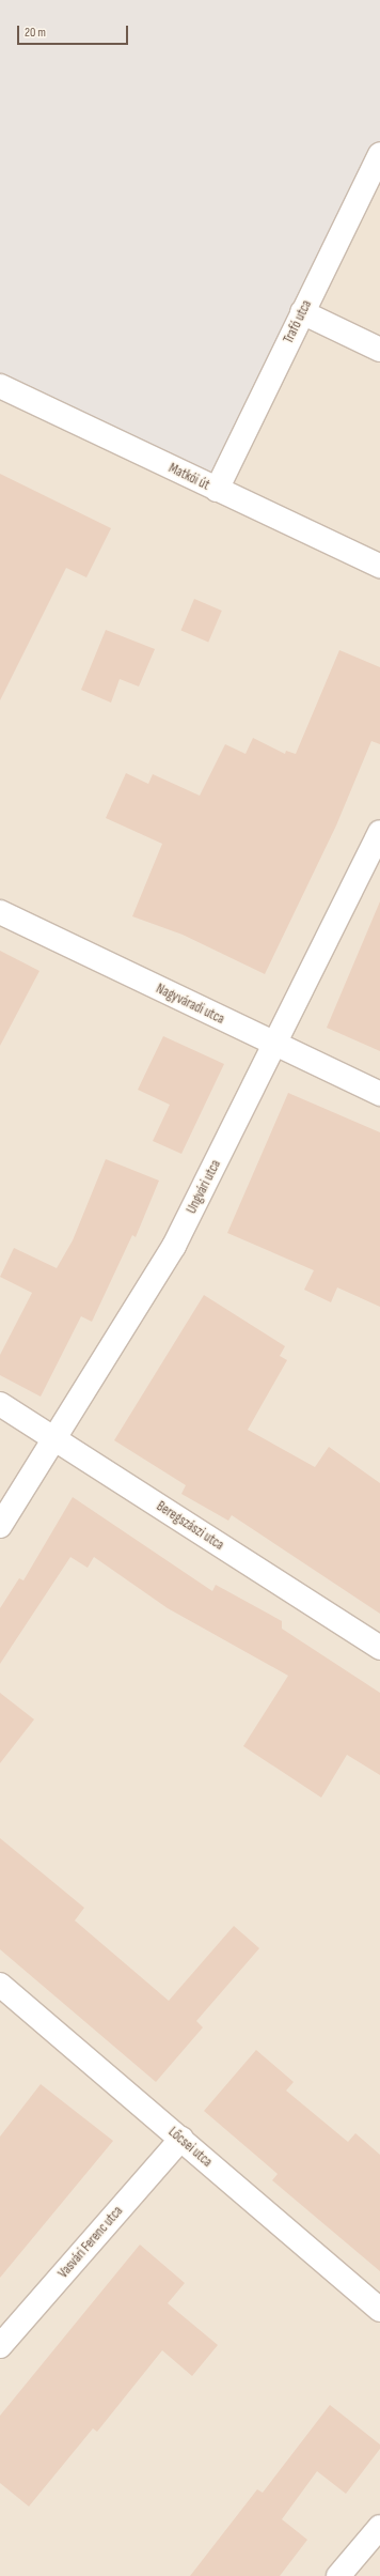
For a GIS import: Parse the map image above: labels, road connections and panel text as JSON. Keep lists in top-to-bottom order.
{
  "streets": {
    "street": [
      "Trafó utca",
      "Matkói út",
      "Nagyváradi utca",
      "Ungvári utca",
      "Beregszászi utca",
      "Lőcsei utca",
      "Vasvári Ferenc utca"
    ]
  },
  "crossings": [
    ["Trafó utca", "Matkói út"],
    ["Nagyváradi utca", "Ungvári utca"],
    ["Ungvári utca", "Beregszászi utca"],
    ["Lőcsei utca", "Vasvári Ferenc utca"]
  ],
  "scale_bar": "20 m"
}
